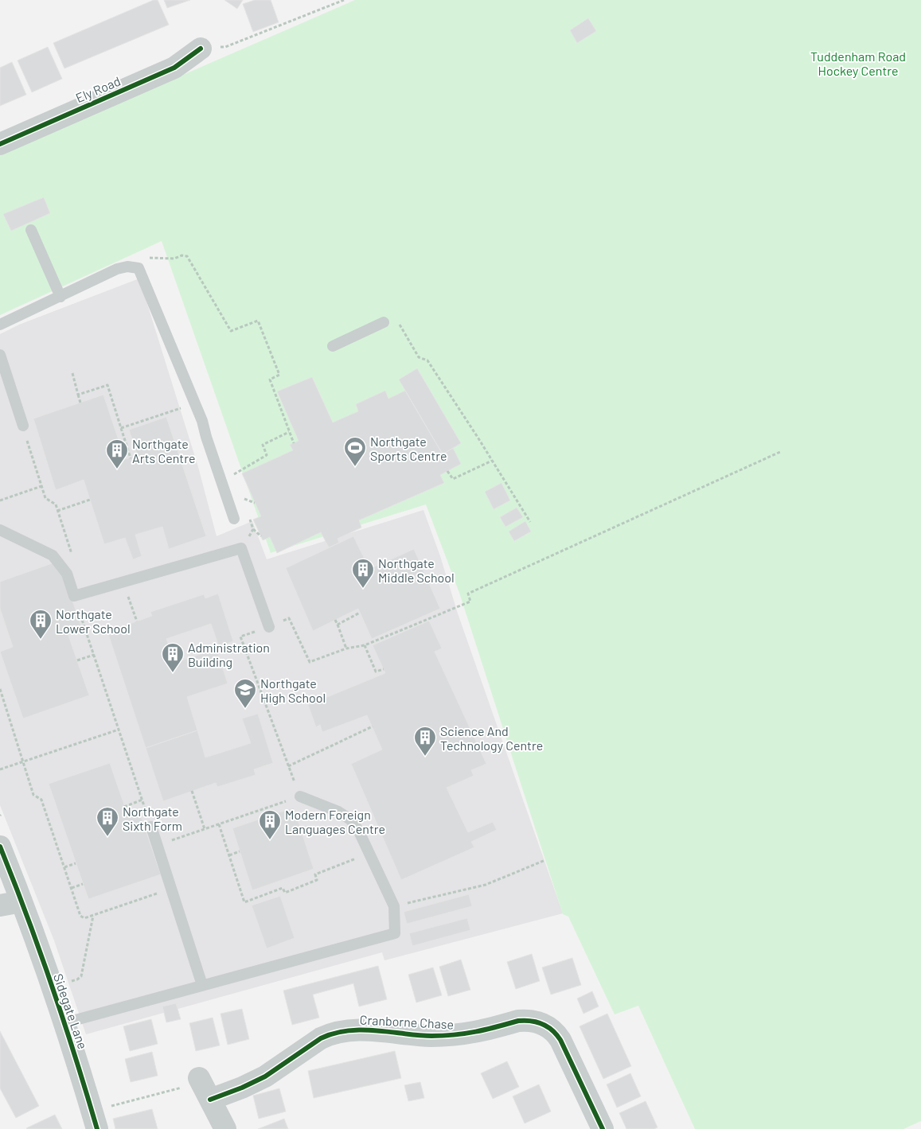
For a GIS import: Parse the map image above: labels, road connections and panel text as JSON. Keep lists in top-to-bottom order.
{
  "streets": {
    "street": ["Ely Road", "Sidegate Lane", "Cranborne Chase"]
  },
  "parks": ["Tuddenham Road Hockey Centre"],
  "places": {
    "sports": ["Northgate Sports Centre"],
    "building": [
      "Northgate Arts Centre",
      "Northgate Middle School",
      "Northgate Lower School",
      "Administration Building",
      "Science And Technology Centre",
      "Northgate Sixth Form",
      "Modern Foreign Languages Centre"
    ],
    "school or university": ["Northgate High School"]
  }
}
